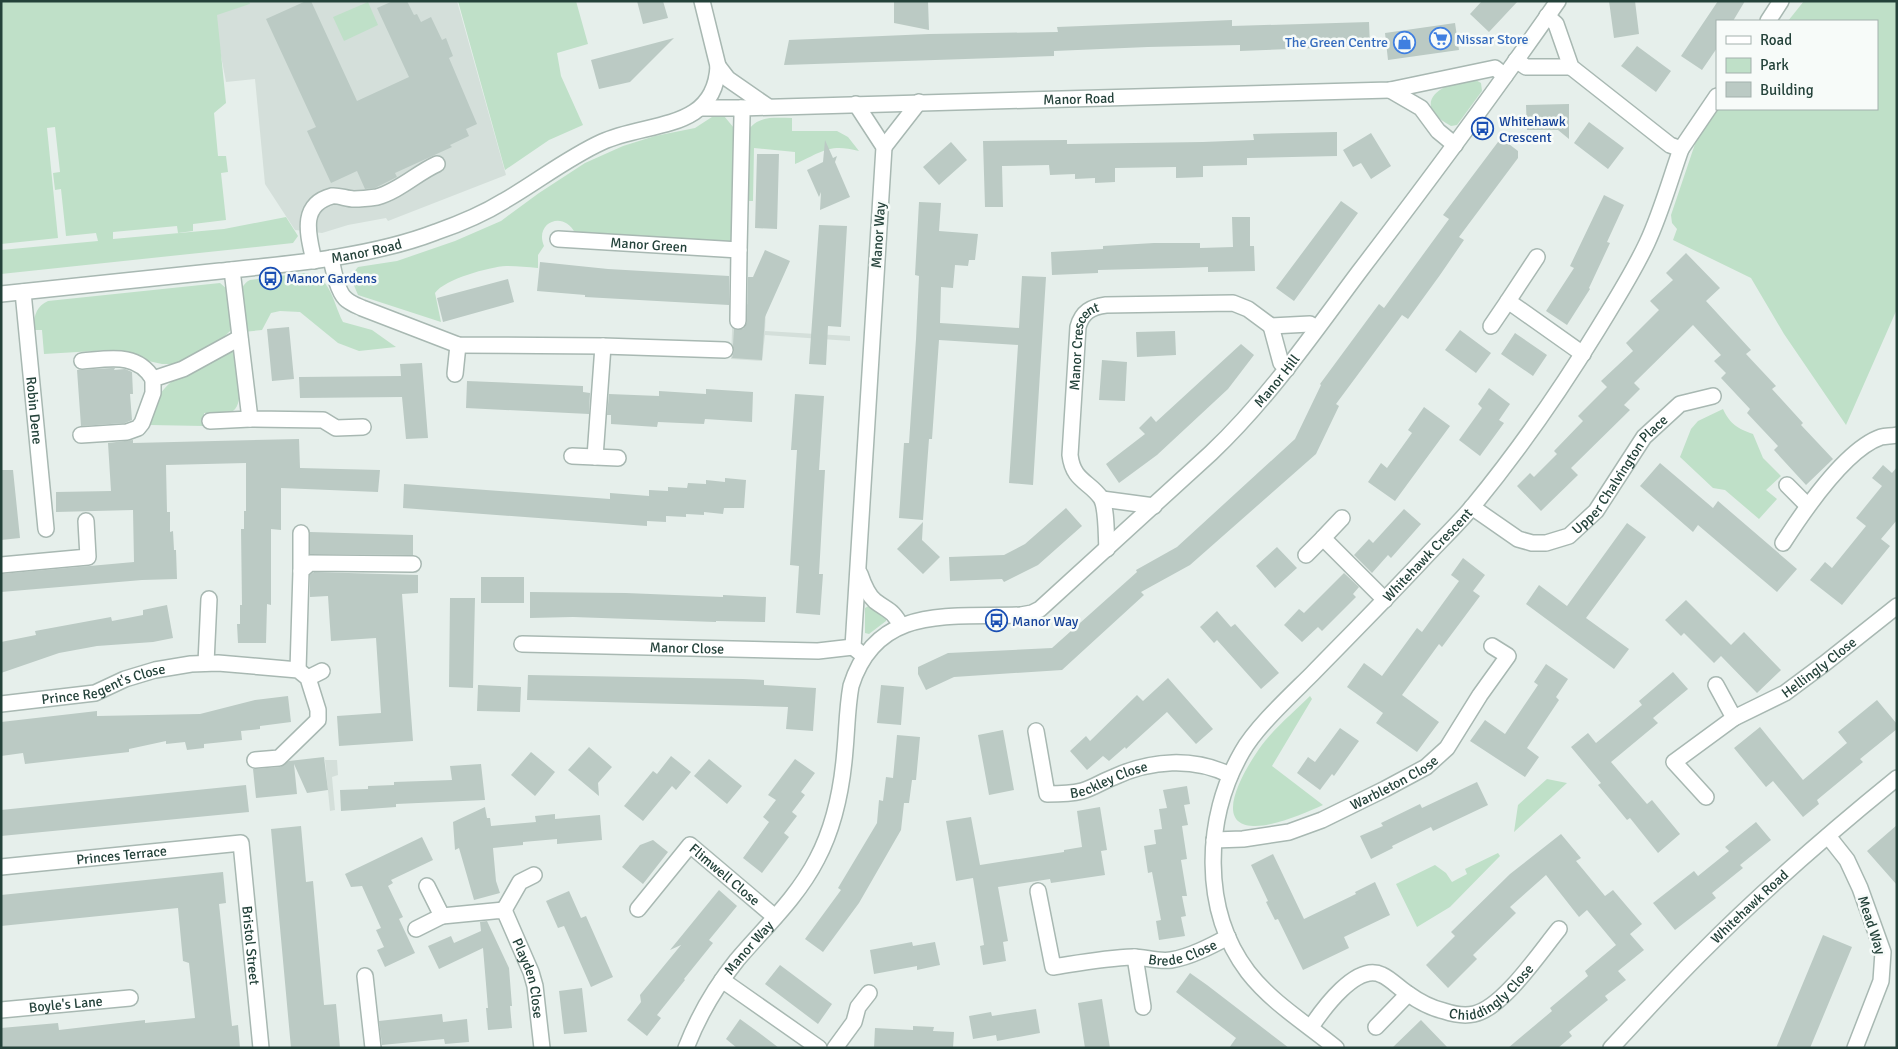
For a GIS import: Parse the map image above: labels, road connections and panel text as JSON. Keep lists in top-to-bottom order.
{
  "streets": {
    "street": [
      "Manor Road",
      "Manor Way",
      "Manor Green",
      "Manor Crescent",
      "Manor Hill",
      "Robin Dene",
      "Upper Chalvington Place",
      "Whitehawk Crescent",
      "Manor Close",
      "Hellingly Close",
      "Prince Regent's Close",
      "Beckley Close",
      "Warbleton Close",
      "Princes Terrace",
      "Flimwell Close",
      "Whitehawk Road",
      "Mead Way",
      "Bristol Street",
      "Brede Close",
      "Playden Close",
      "Chiddingly Close",
      "Boyle's Lane"
    ]
  },
  "crossings": [
    ["Manor Road", "Manor Hill"],
    ["Manor Road", "Robin Dene"],
    ["Manor Way", "Manor Hill"],
    ["Manor Way", "Manor Close"],
    ["Manor Way", "Flimwell Close"],
    ["Manor Hill", "Manor Close"],
    ["Upper Chalvington Place", "Whitehawk Crescent"],
    ["Whitehawk Crescent", "Beckley Close"],
    ["Whitehawk Crescent", "Warbleton Close"],
    ["Whitehawk Crescent", "Brede Close"],
    ["Whitehawk Crescent", "Chiddingly Close"],
    ["Princes Terrace", "Bristol Street"],
    ["Whitehawk Road", "Mead Way"]
  ],
  "places": {
    "supermarket": ["Nissar Store"],
    "shop": ["The Green Centre"],
    "bus stop": ["Whitehawk Crescent", "Manor Gardens", "Manor Way"]
  },
  "legend": ["Road", "Park", "Building"]
}
